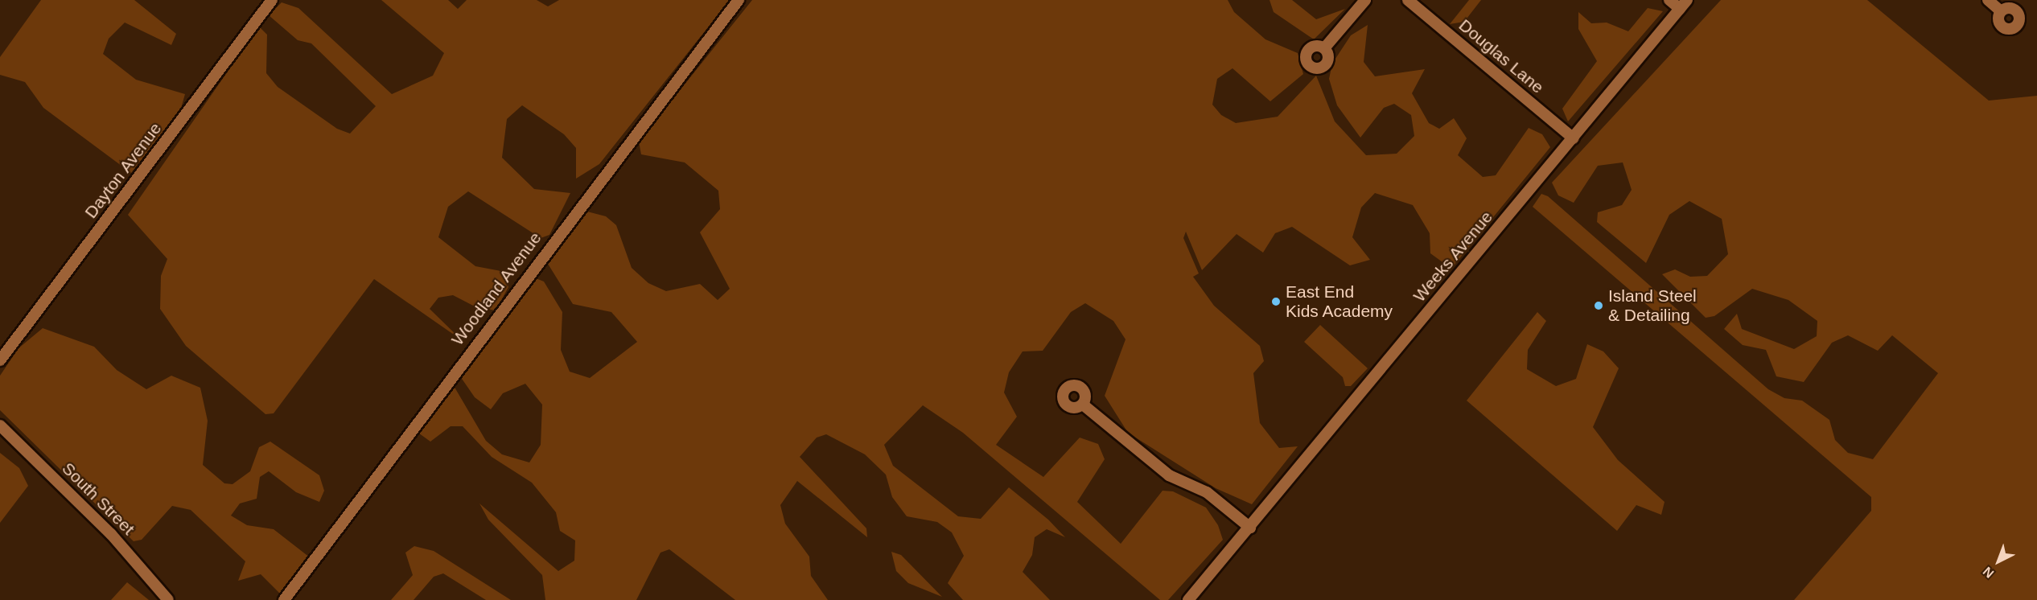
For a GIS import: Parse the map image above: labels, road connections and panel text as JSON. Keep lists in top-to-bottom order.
{
  "streets": {
    "street": [
      "Douglas Lane",
      "Dayton Avenue",
      "Weeks Avenue",
      "Woodland Avenue",
      "South Street"
    ]
  },
  "crossings": [
    ["Douglas Lane", "Weeks Avenue"]
  ],
  "places": ["East End Kids Academy", "Island Steel & Detailing"],
  "north": "bottom left"
}
